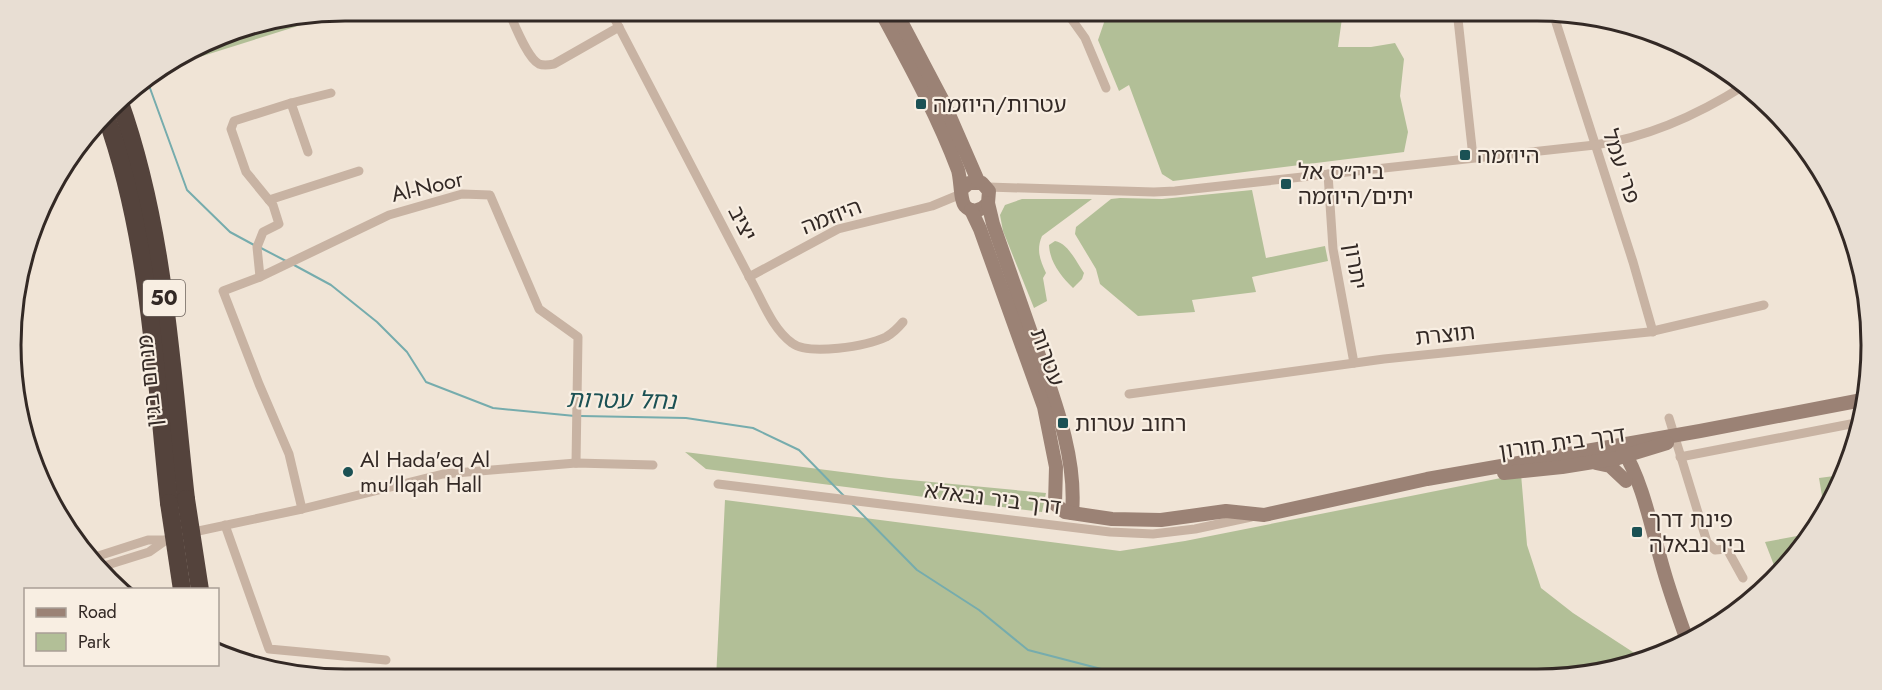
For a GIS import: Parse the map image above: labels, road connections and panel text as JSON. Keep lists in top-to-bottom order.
{
  "streets": {
    "highway": ["50", "מנחם בגין"],
    "street": [
      "פרי עמל",
      "Al-Noor",
      "היוזמה",
      "יציב",
      "יתרון",
      "תוצרת",
      "עטרות",
      "דרך בית חורון",
      "דרך ביר נבאלא"
    ]
  },
  "crossings": [
    ["פרי עמל", "תוצרת"],
    ["היוזמה", "יציב"],
    ["היוזמה", "עטרות"],
    ["יתרון", "תוצרת"],
    ["דרך בית חורון", "דרך ביר נבאלא"]
  ],
  "water": ["נחל עטרות"],
  "places": {
    "transit": [
      "עטרות/היוזמה",
      "היוזמה",
      "ביה״ס אל יתים/היוזמה",
      "רחוב עטרות",
      "פינת דרך ביר נבאלה"
    ],
    "other": ["Al Hada'eq Al mu'llqah Hall"]
  },
  "legend": ["Road", "Park"]
}
